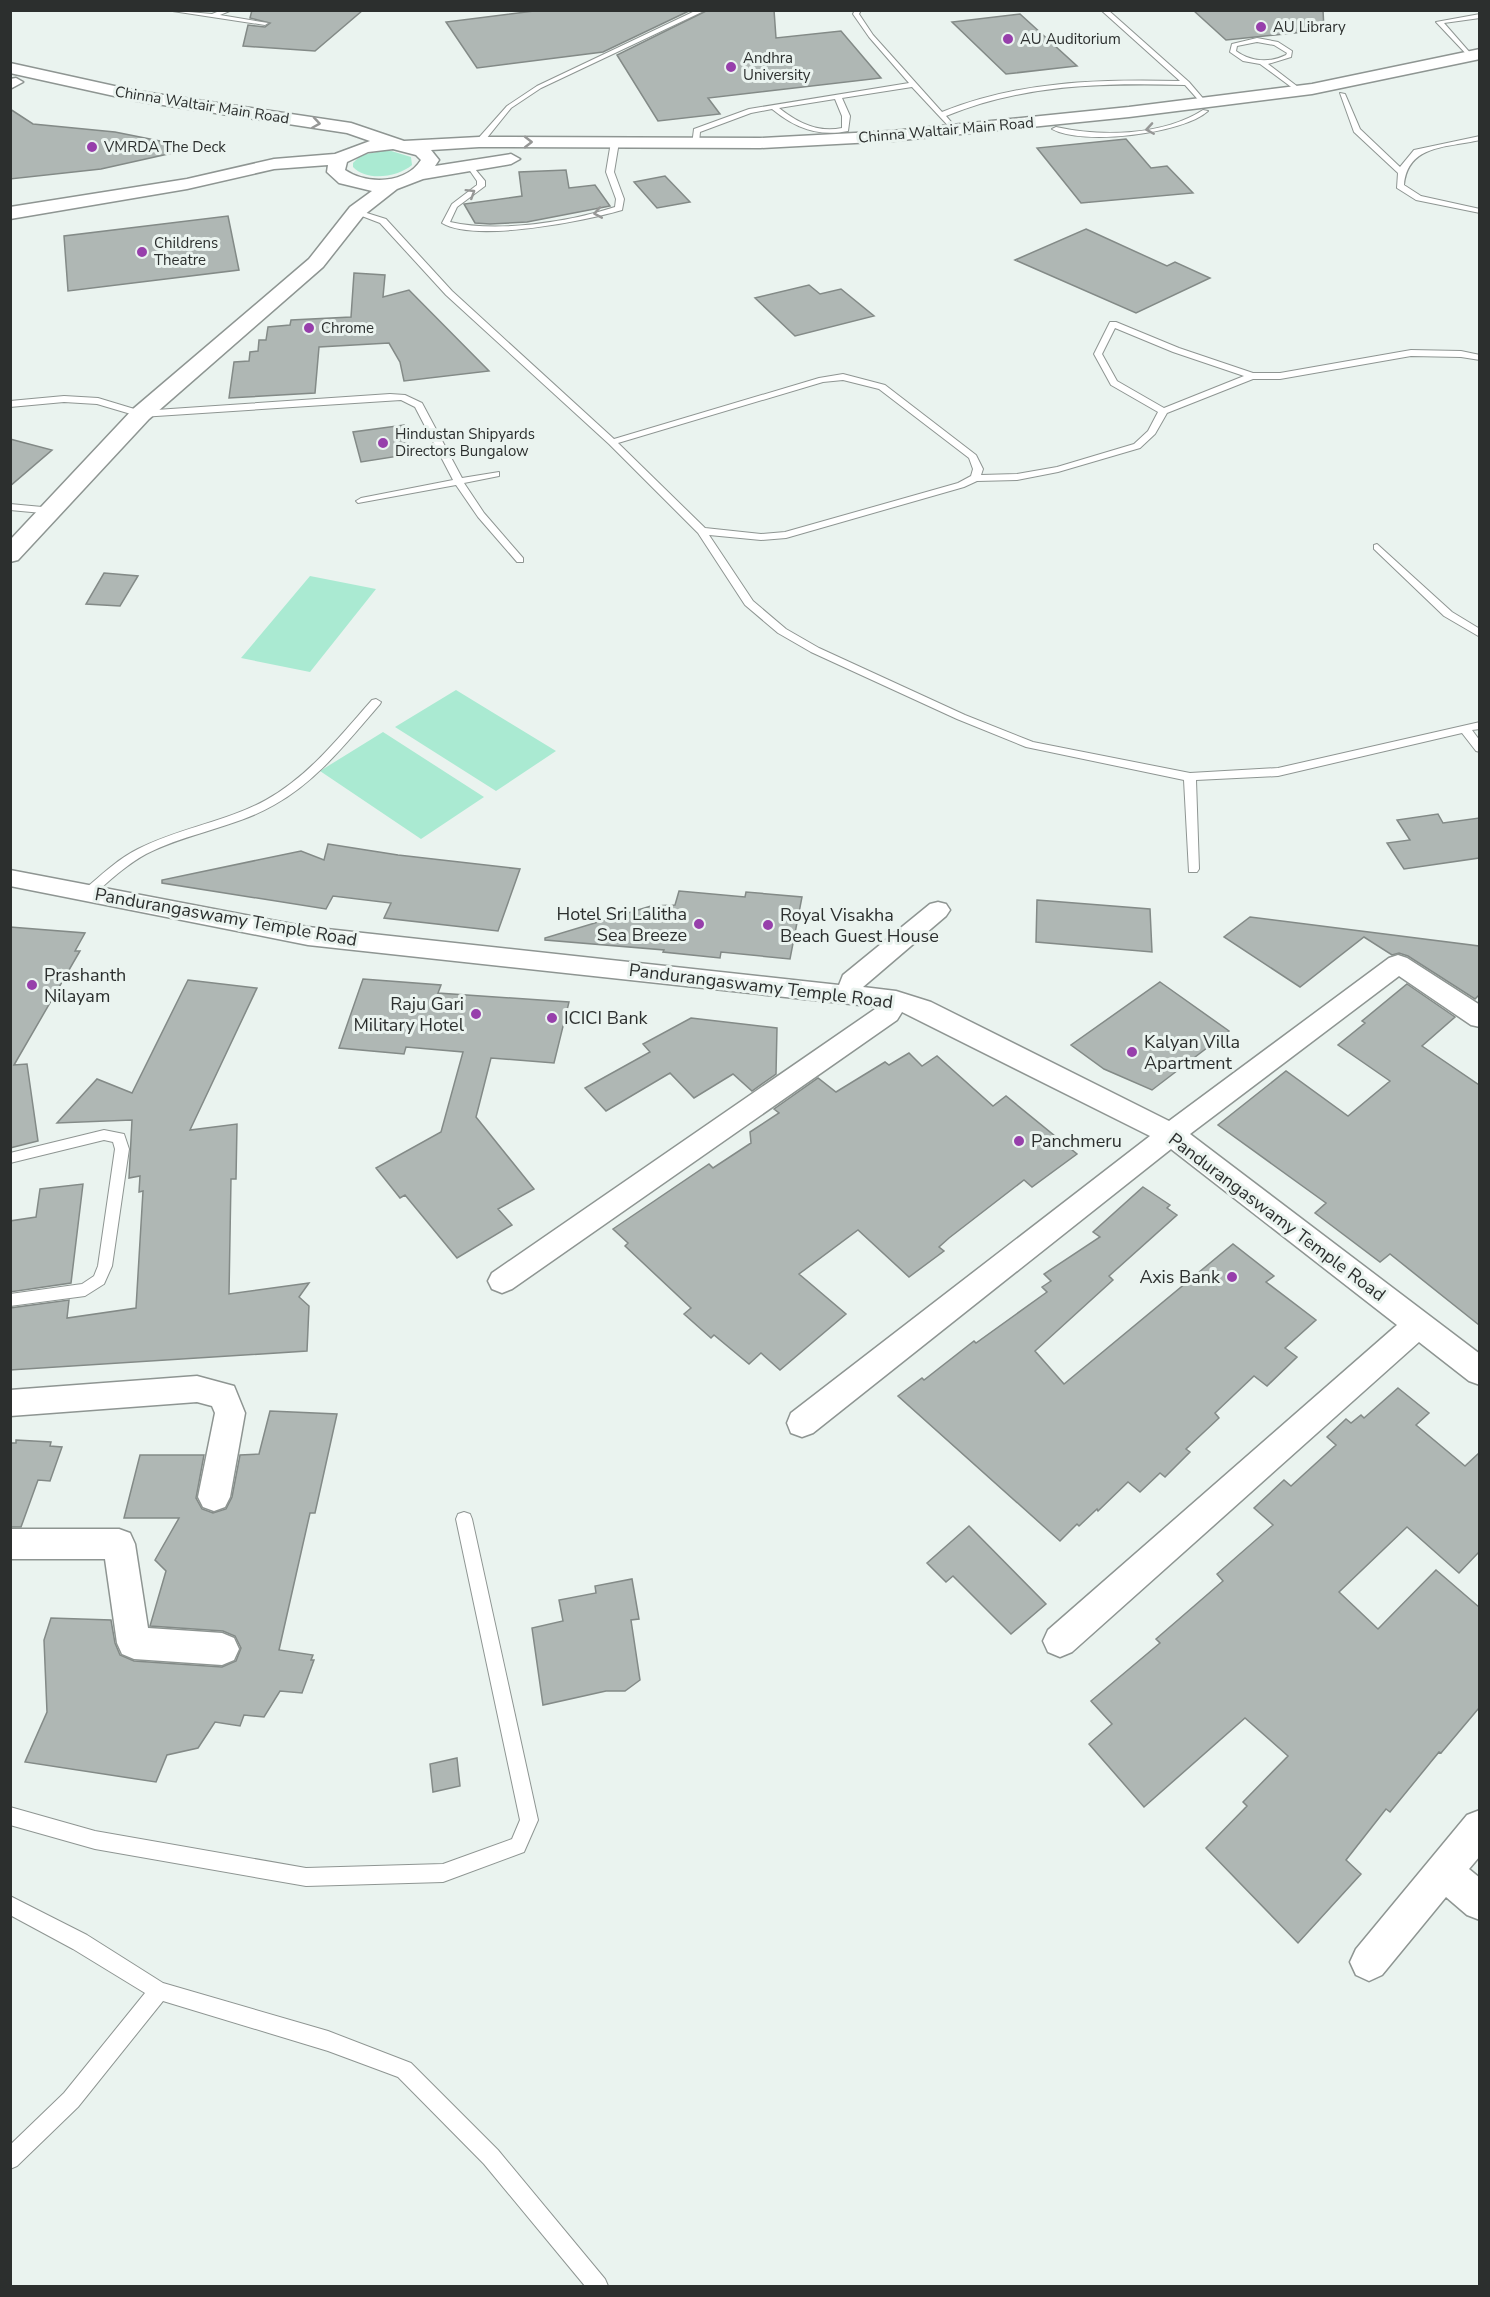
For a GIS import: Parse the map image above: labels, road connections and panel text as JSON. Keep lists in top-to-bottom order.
{
  "streets": {
    "street": ["Chinna Waltair Main Road", "Pandurangaswamy Temple Road"]
  },
  "places": [
    "AU Library",
    "AU Auditorium",
    "Andhra University",
    "VMRDA The Deck",
    "Childrens Theatre",
    "Chrome",
    "Hindustan Shipyards Directors Bungalow",
    "Hotel Sri Lalitha Sea Breeze",
    "Royal Visakha Beach Guest House",
    "Prashanth Nilayam",
    "Raju Gari Military Hotel",
    "ICICI Bank",
    "Kalyan Villa Apartment",
    "Panchmeru",
    "Axis Bank"
  ]
}
